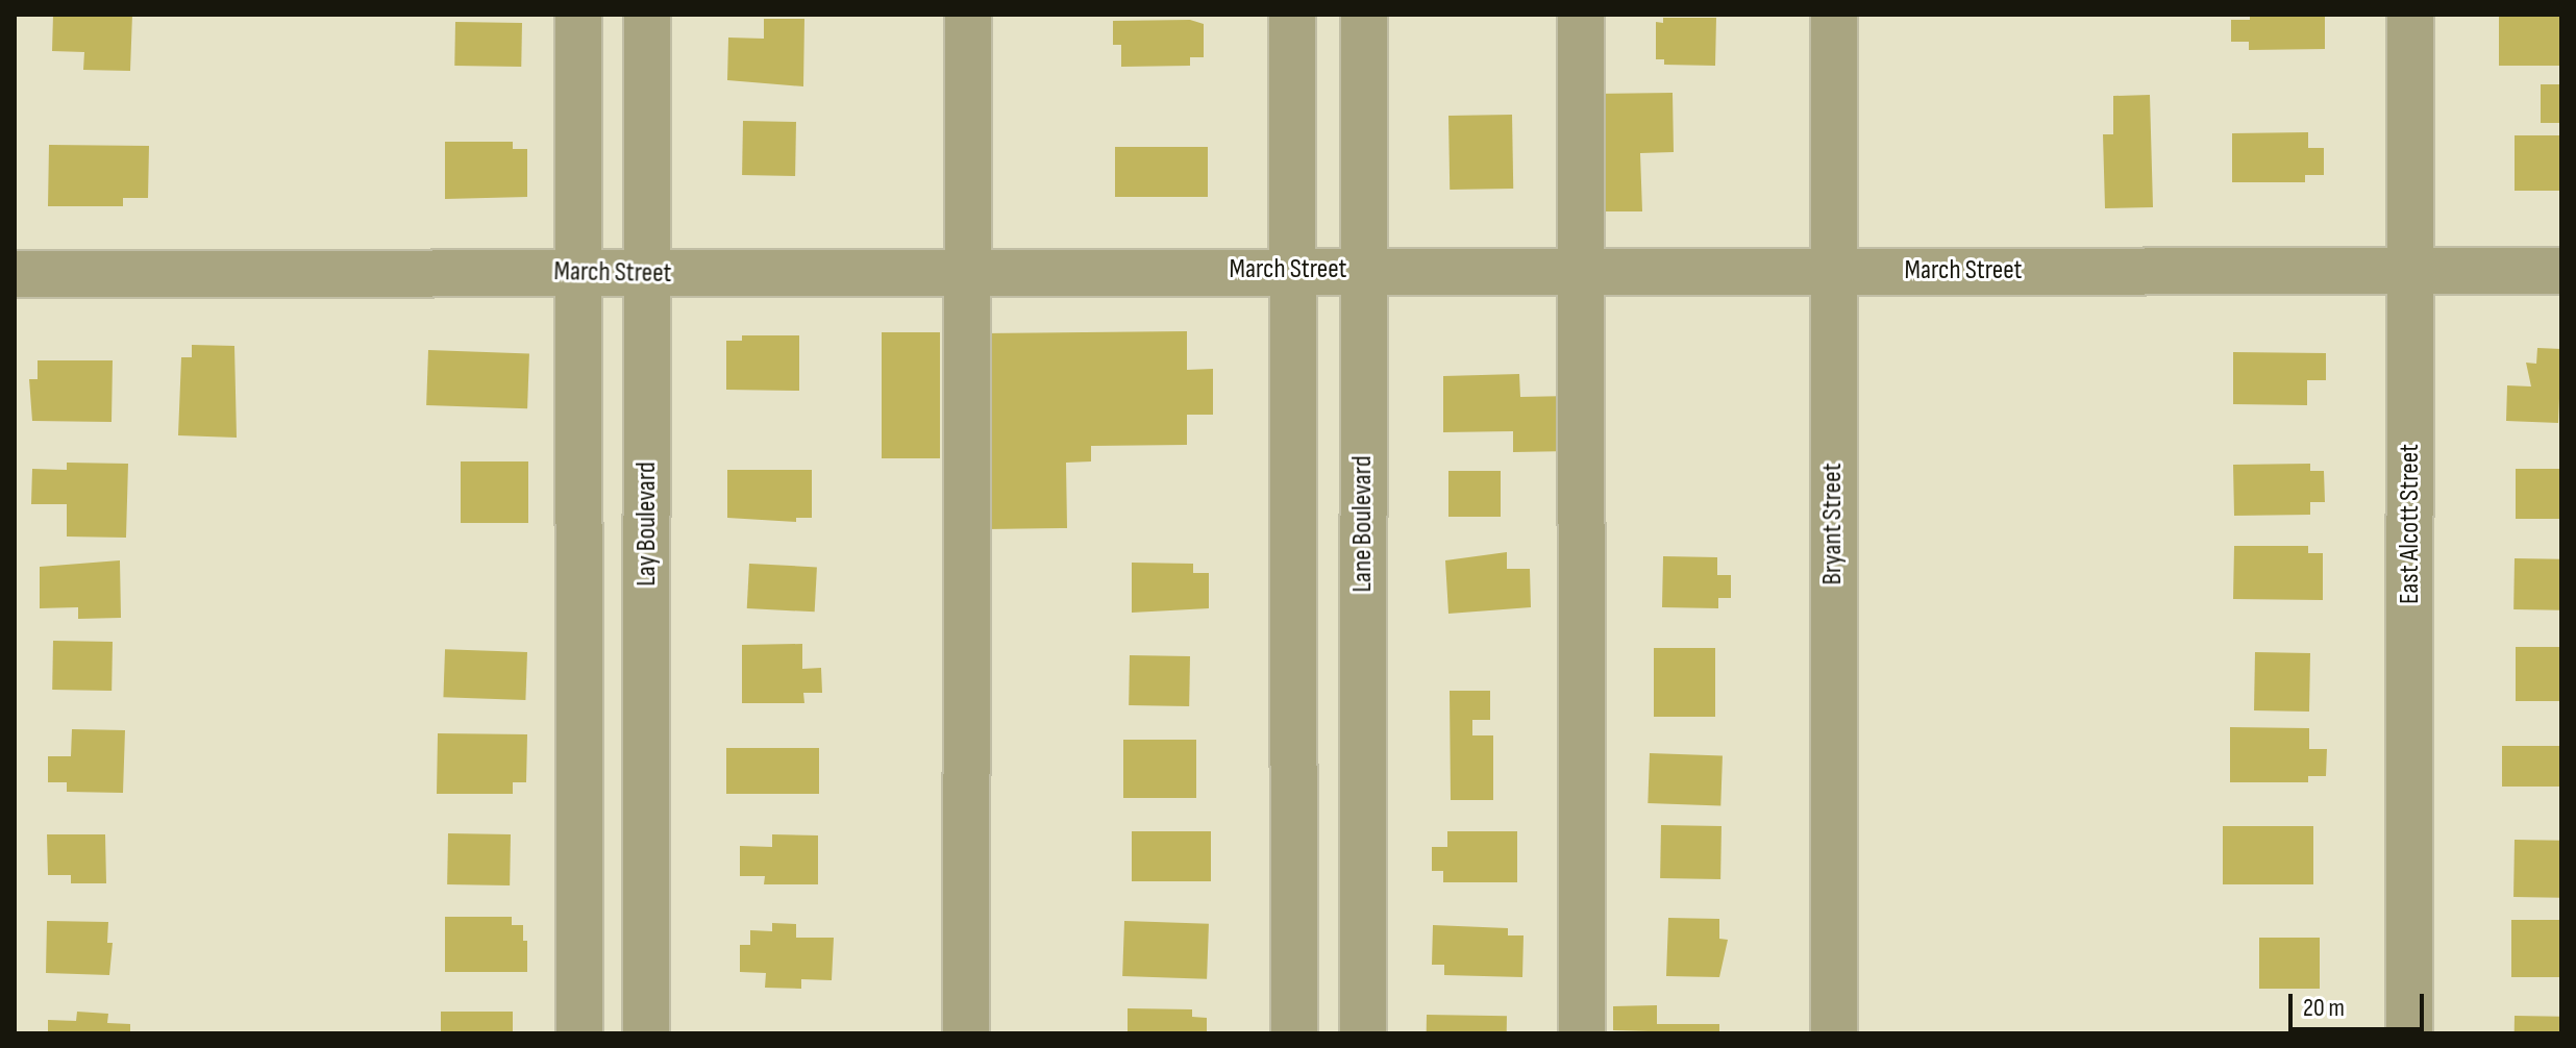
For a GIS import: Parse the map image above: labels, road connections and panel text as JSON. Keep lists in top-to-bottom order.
{
  "streets": {
    "street": [
      "March Street",
      "Lay Boulevard",
      "Lane Boulevard",
      "Bryant Street",
      "East Alcott Street"
    ]
  },
  "crossings": [
    ["March Street", "Lay Boulevard"],
    ["March Street", "Lane Boulevard"],
    ["March Street", "Bryant Street"],
    ["March Street", "East Alcott Street"]
  ],
  "scale_bar": "20 m"
}
